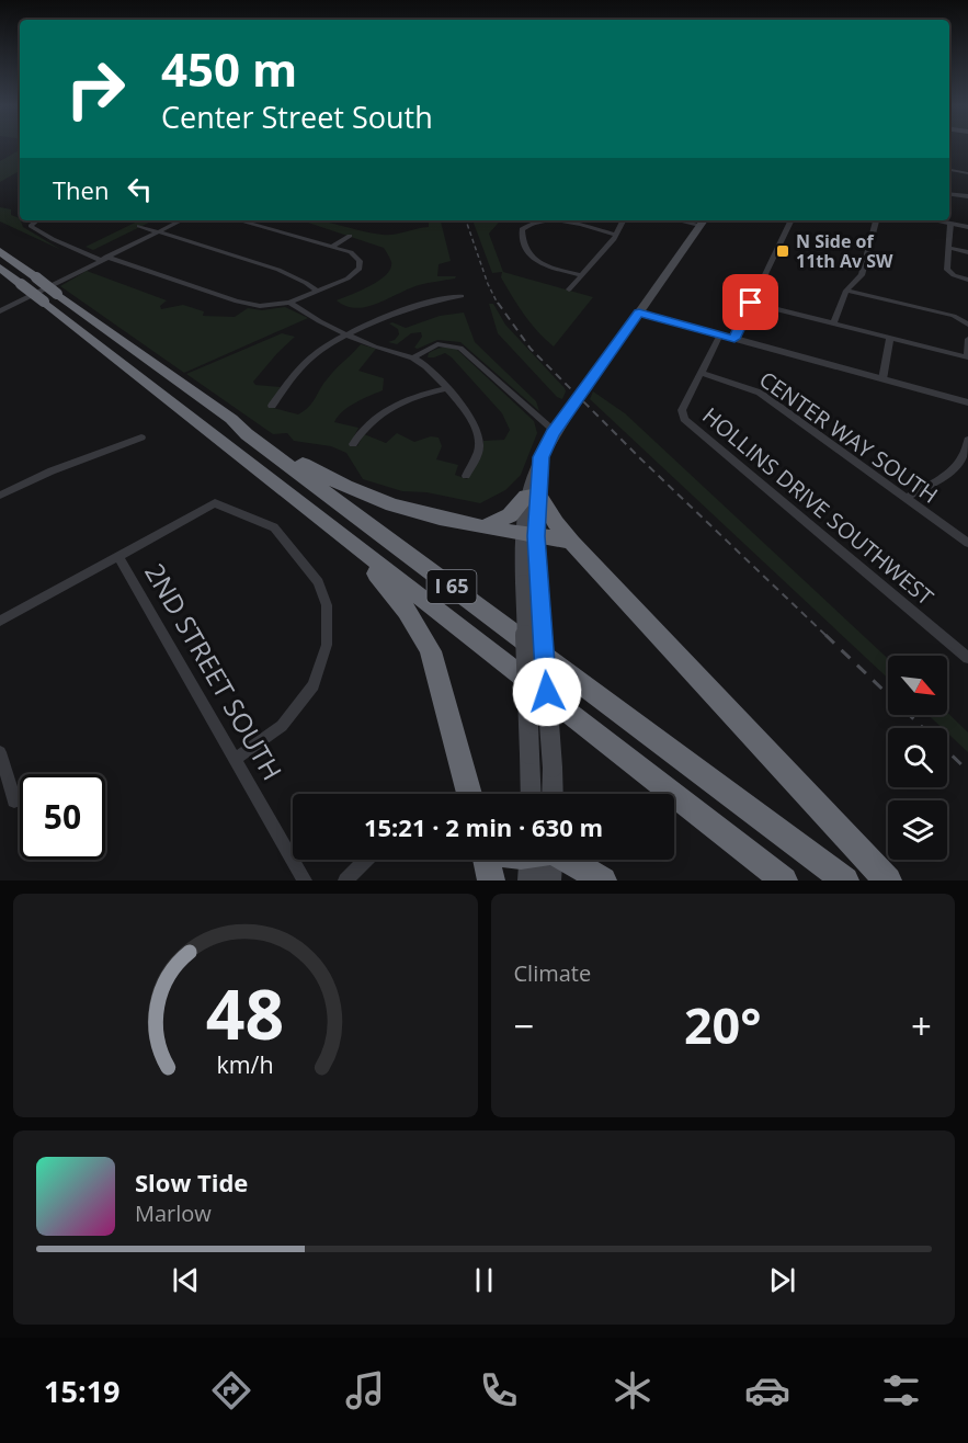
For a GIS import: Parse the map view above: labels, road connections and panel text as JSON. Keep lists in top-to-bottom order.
{
  "streets": {
    "highway": ["I 65"],
    "street": ["CENTER WAY SOUTH", "HOLLINS DRIVE SOUTHWEST", "2ND STREET SOUTH"]
  },
  "crossings": [
    ["CENTER WAY SOUTH", "HOLLINS DRIVE SOUTHWEST"]
  ],
  "places": {
    "transit": ["N Side of 11th Av SW"]
  },
  "north": "bottom right",
  "page": {
    "turn": ["450 m", "Center Street South"],
    "then": "Then",
    "limit": "50",
    "trip": "15:21 · 2 min · 630 m",
    "tile": "Climate",
    "heat": ["−", "20°", "+"],
    "song": ["Slow Tide", "Marlow"],
    "tabs": "15:19",
    "gauge": ["48", "km/h"]
  }
}
